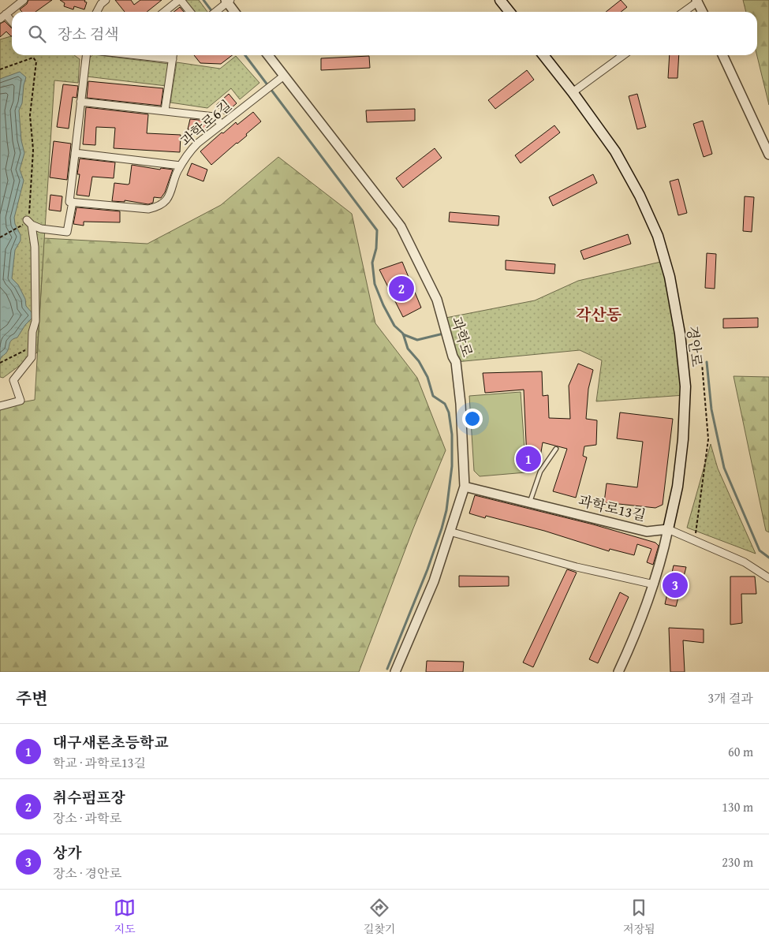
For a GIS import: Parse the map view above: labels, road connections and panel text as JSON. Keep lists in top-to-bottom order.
{
  "streets": {
    "main road": ["경안로"],
    "street": ["과학로6길", "과학로", "과학로13길"]
  },
  "crossings": [
    ["과학로6길", "과학로"],
    ["과학로", "과학로13길"],
    ["경안로", "과학로13길"]
  ],
  "districts": ["각산동"],
  "page": {
    "search": "장소 검색",
    "pins": ["2", "1", "3"],
    "heading": ["주변", "3개 결과"],
    "list": [
      {
        "mark": "1",
        "name": "대구새론초등학교",
        "note": "학교 · 과학로13길",
        "value": "60 m"
      },
      {
        "mark": "2",
        "name": "취수펌프장",
        "note": "장소 · 과학로",
        "value": "130 m"
      },
      {
        "mark": "3",
        "name": "상가",
        "note": "장소 · 경안로",
        "value": "230 m"
      }
    ],
    "nav": ["지도", "길찾기", "저장됨"]
  }
}
